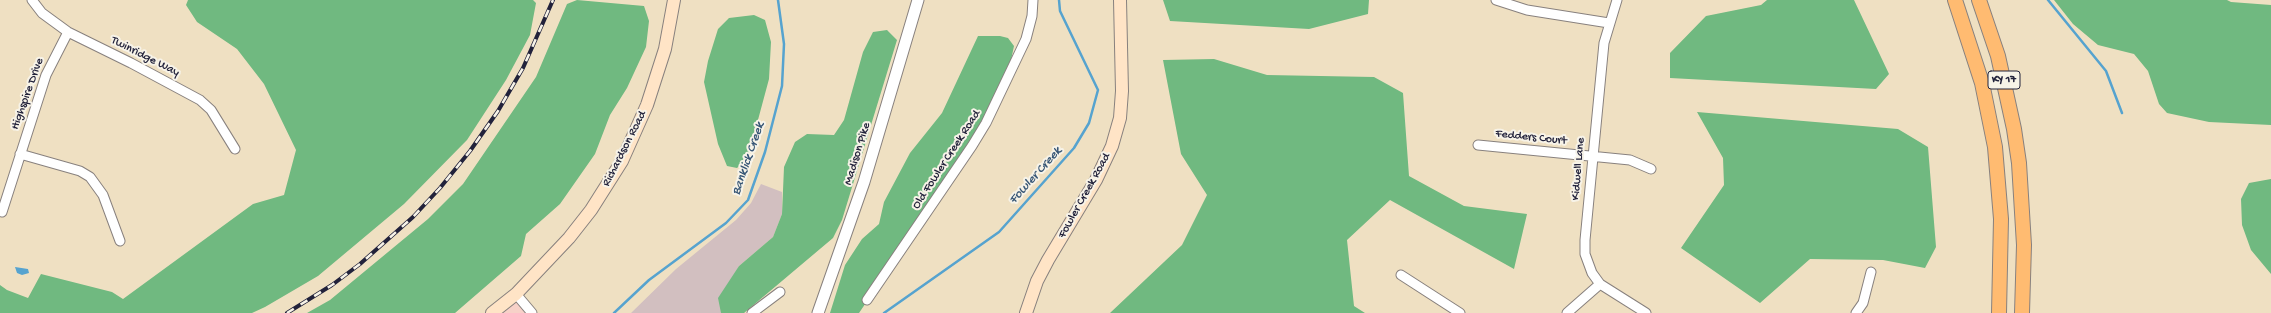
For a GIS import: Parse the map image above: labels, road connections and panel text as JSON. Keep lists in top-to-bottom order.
{
  "streets": {
    "main road": ["KY 17", "Richardson Road", "Fowler Creek Road"],
    "street": [
      "Twinridge Way",
      "Highspire Drive",
      "Fedders Court",
      "Madison Pike",
      "Old Fowler Creek Road",
      "Kidwell Lane"
    ]
  },
  "crossings": [
    ["Twinridge Way", "Highspire Drive"],
    ["Fedders Court", "Kidwell Lane"]
  ],
  "water": ["Banklick Creek", "Fowler Creek"]
}
